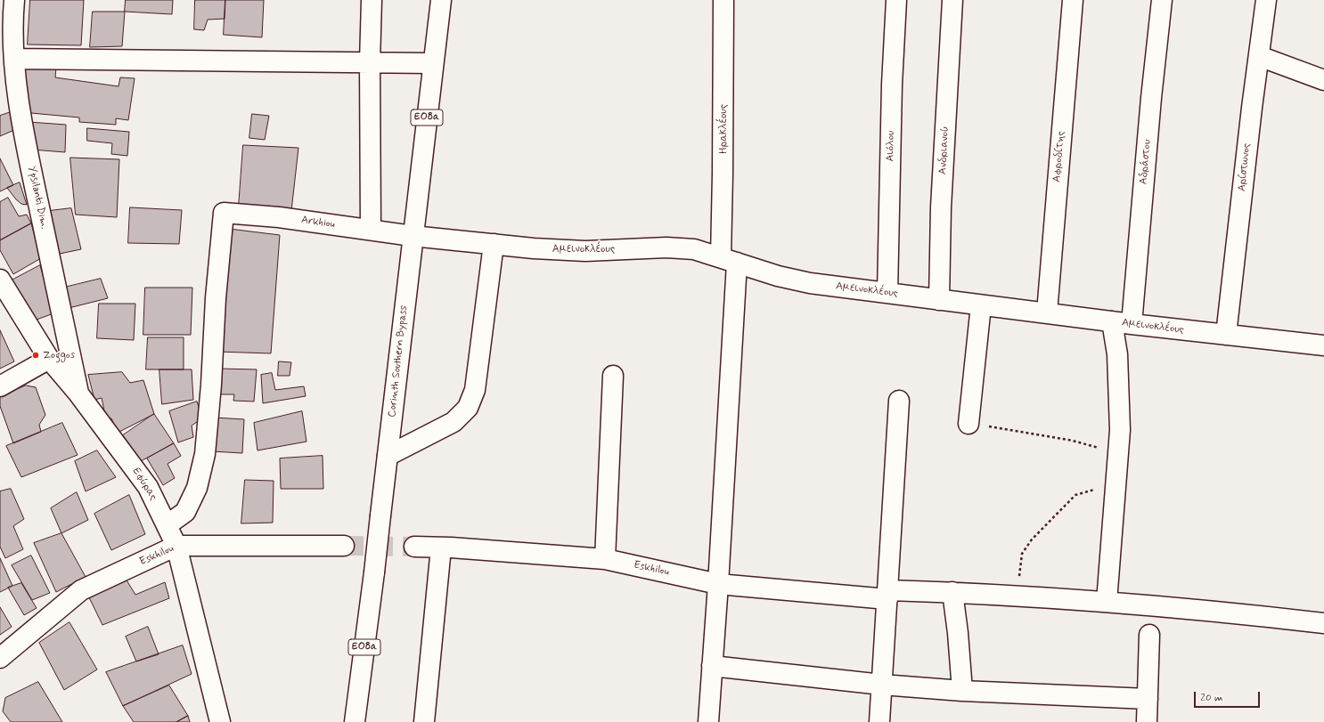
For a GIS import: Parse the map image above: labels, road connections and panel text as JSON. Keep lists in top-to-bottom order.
{
  "streets": {
    "main road": [
      "ΕΟ8α",
      "Ηρακλέους",
      "Αιόλου",
      "Ανδριανού",
      "Αφροδίτης",
      "Αδράστου",
      "Αρίστωνος",
      "Ypsilanti Dim.",
      "Arkhiou",
      "Αμεινοκλέους",
      "Corinth Southern Bypass",
      "Εφύρας",
      "Eskhilou"
    ]
  },
  "crossings": [
    ["Ηρακλέους", "Αμεινοκλέους"],
    ["Ηρακλέους", "Eskhilou"],
    ["Αιόλου", "Αμεινοκλέους"],
    ["Ανδριανού", "Αμεινοκλέους"],
    ["Αφροδίτης", "Αμεινοκλέους"],
    ["Αδράστου", "Αμεινοκλέους"],
    ["Αρίστωνος", "Αμεινοκλέους"],
    ["Ypsilanti Dim.", "Εφύρας"],
    ["Arkhiou", "Αμεινοκλέους"],
    ["Arkhiou", "Corinth Southern Bypass"],
    ["Arkhiou", "Εφύρας"],
    ["Αμεινοκλέους", "Corinth Southern Bypass"],
    ["Εφύρας", "Eskhilou"]
  ],
  "places": ["Zoggos"],
  "scale_bar": "20 m"
}
